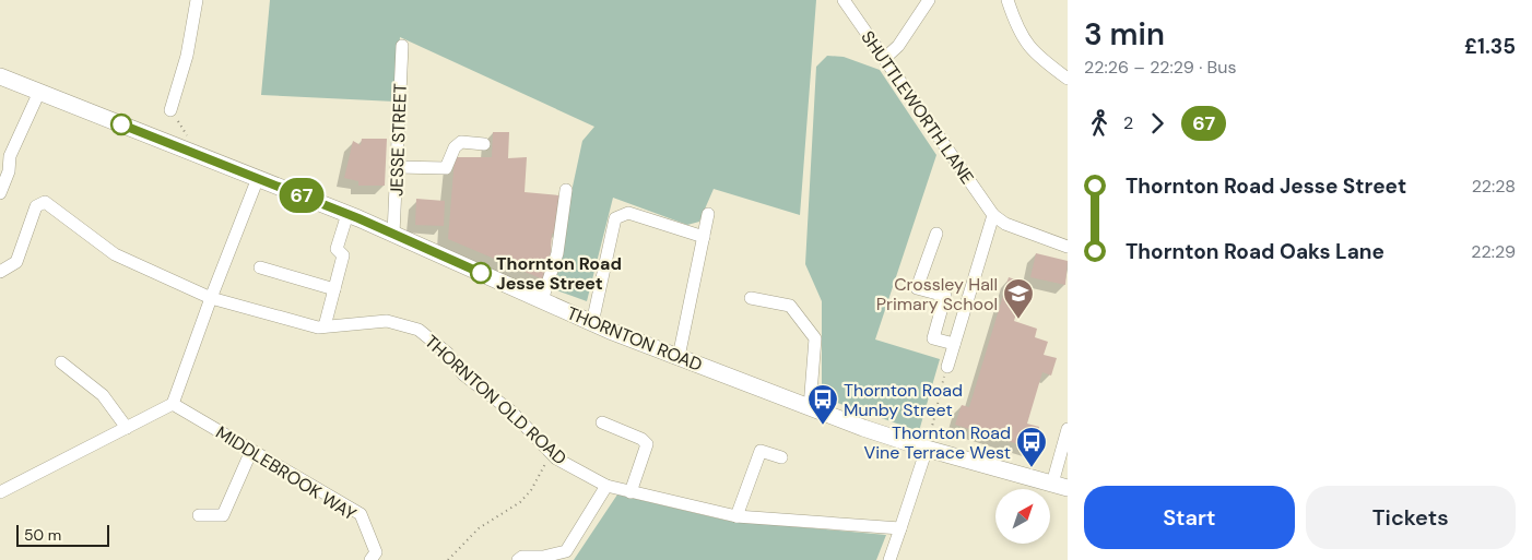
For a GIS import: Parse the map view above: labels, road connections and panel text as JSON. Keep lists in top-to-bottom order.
{
  "streets": {
    "main road": ["THORNTON ROAD"],
    "street": [
      "SHUTTLEWORTH LANE",
      "JESSE STREET",
      "THORNTON OLD ROAD",
      "MIDDLEBROOK WAY"
    ]
  },
  "crossings": [
    ["JESSE STREET", "THORNTON ROAD"]
  ],
  "places": {
    "other": ["Thornton Road Jesse Street"],
    "school or university": ["Crossley Hall Primary School"],
    "bus stop": ["Thornton Road Munby Street", "Thornton Road Vine Terrace West"]
  },
  "lines": ["bus line 67"],
  "scale_bar": "50 m",
  "north": "top right",
  "page": {
    "on_map": "67",
    "heading": ["3 min", "22:26 – 22:29 · Bus", "£1.35"],
    "legs": ["2", "67"],
    "list": [
      {
        "name": "Thornton Road Jesse Street",
        "value": "22:28"
      },
      {
        "name": "Thornton Road Oaks Lane",
        "value": "22:29"
      }
    ],
    "buttons": ["Start", "Tickets"],
    "scale": "50 m"
  }
}
